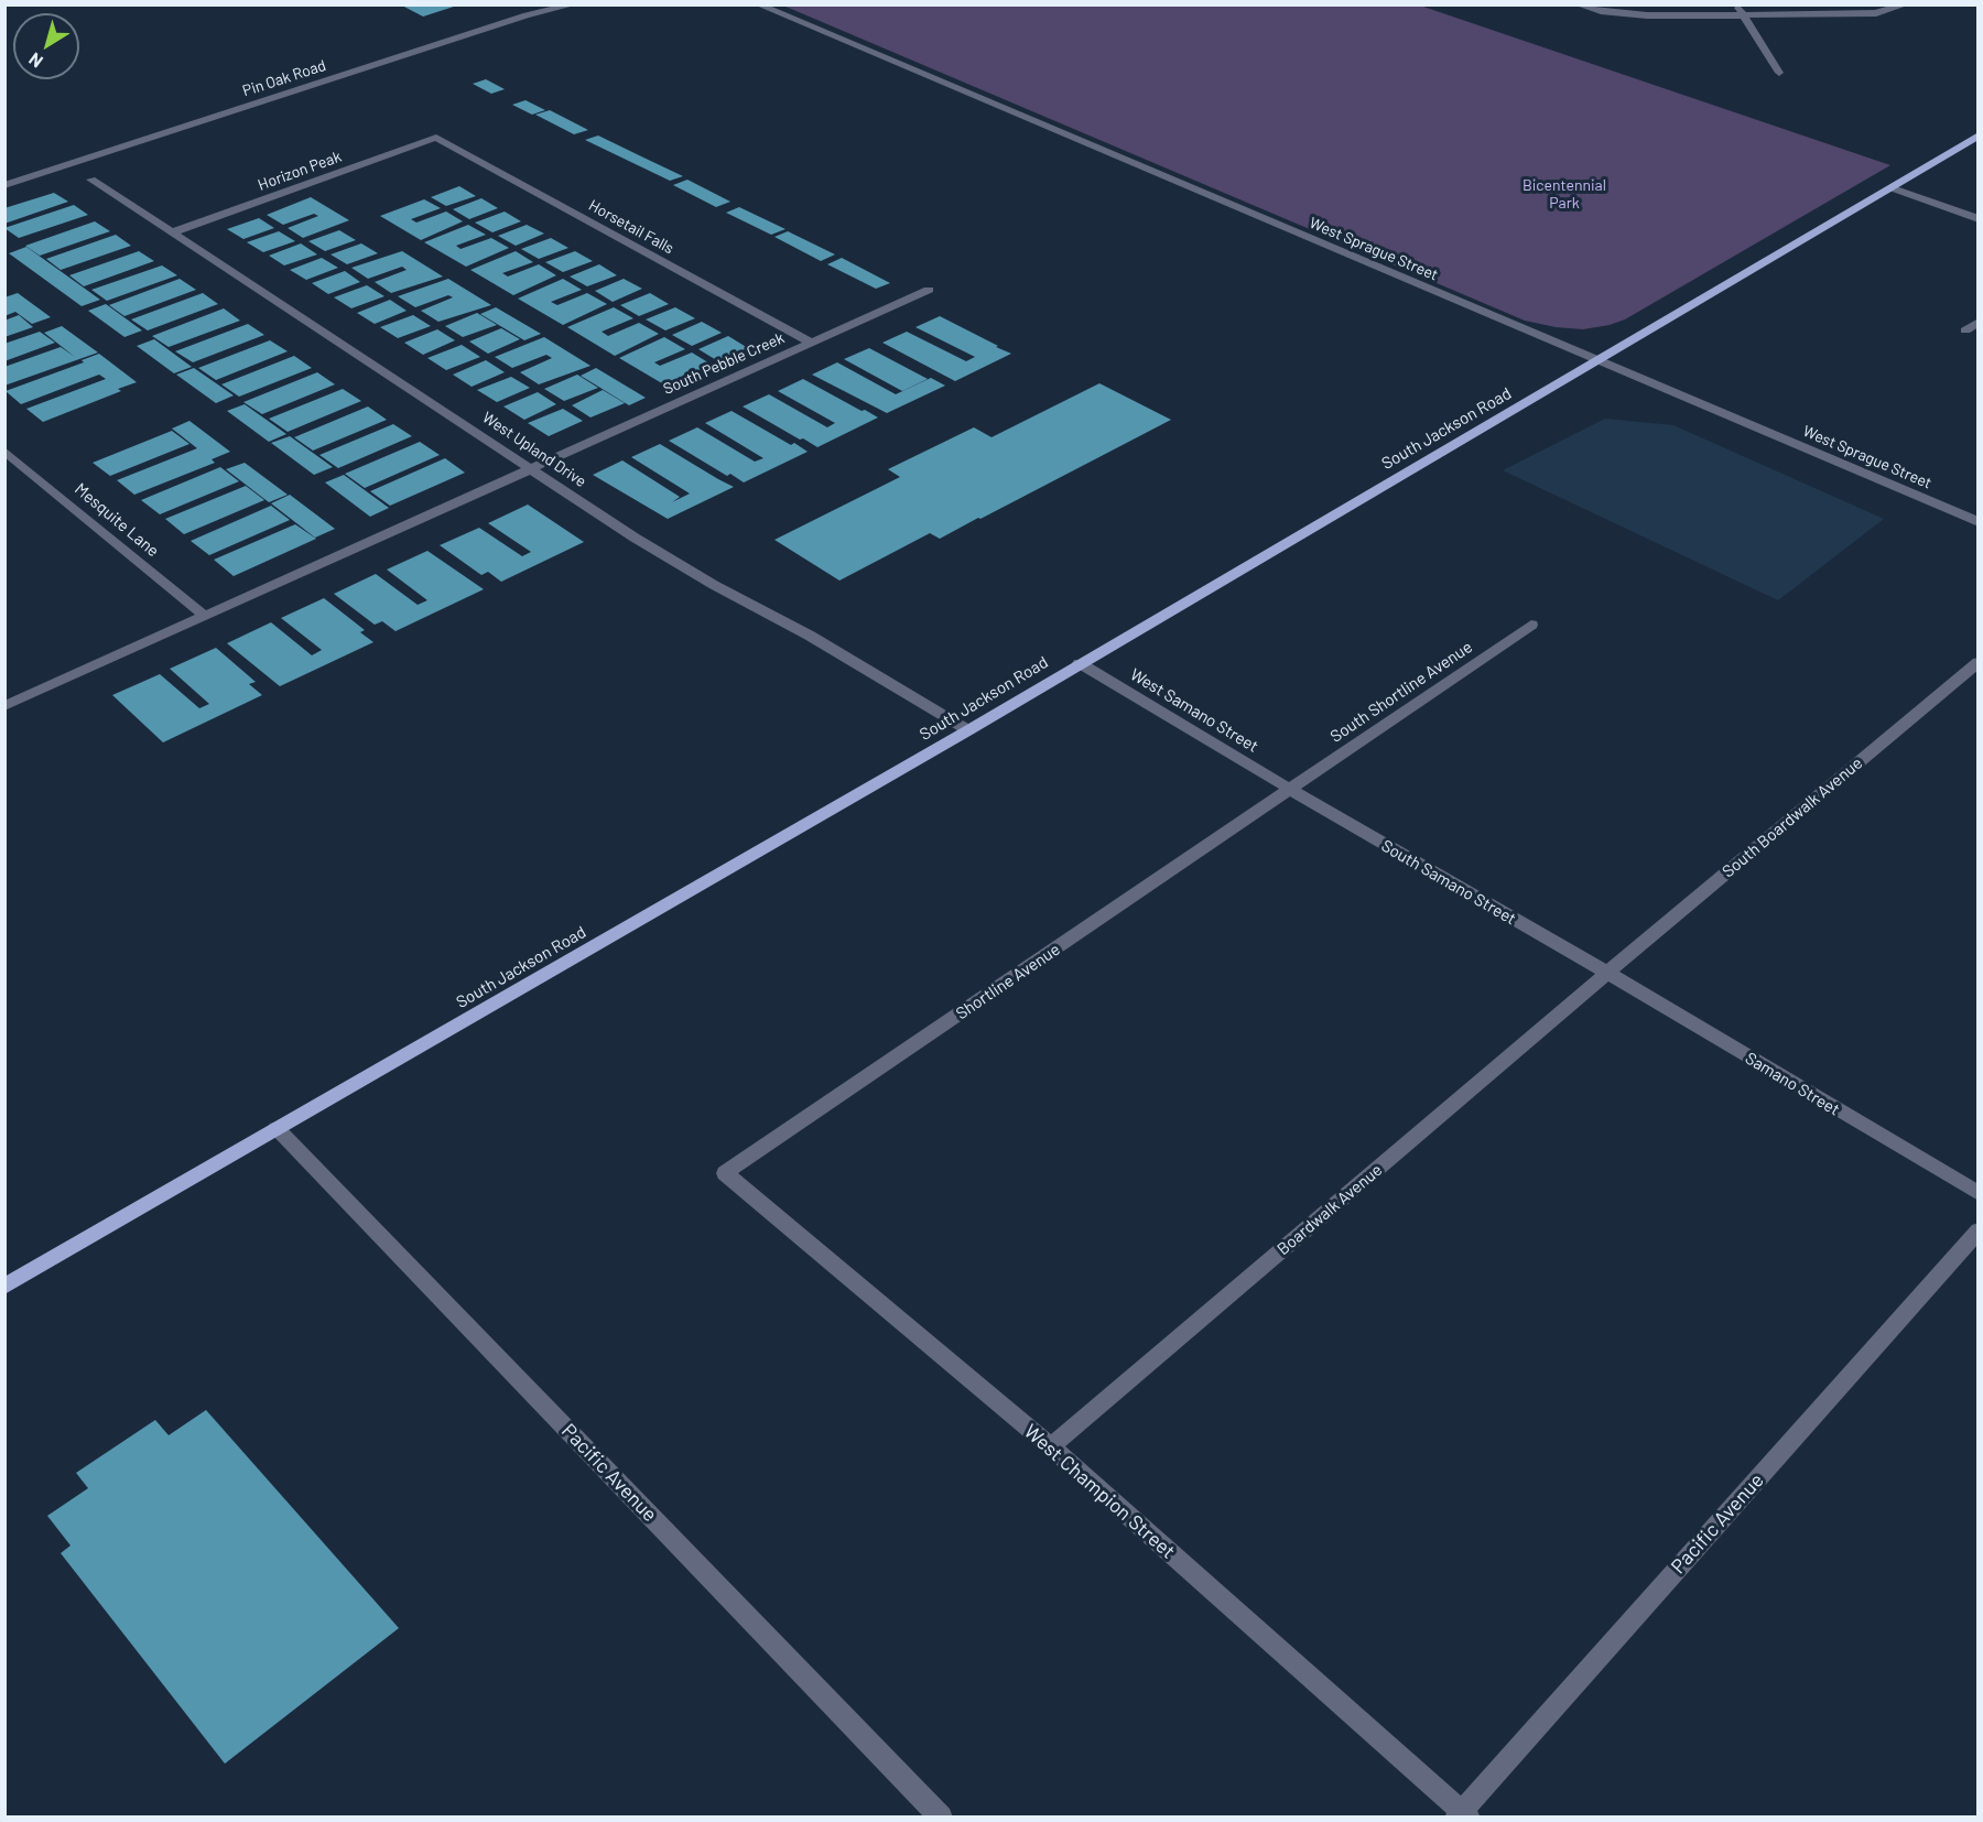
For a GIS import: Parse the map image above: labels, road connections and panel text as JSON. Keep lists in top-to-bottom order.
{
  "streets": {
    "main road": ["South Jackson Road"],
    "street": [
      "Pin Oak Road",
      "Horizon Peak",
      "Horsetail Falls",
      "West Sprague Street",
      "South Pebble Creek",
      "West Upland Drive",
      "Mesquite Lane",
      "South Shortline Avenue",
      "West Samano Street",
      "South Boardwalk Avenue",
      "South Samano Street",
      "Shortline Avenue",
      "Samano Street",
      "Boardwalk Avenue",
      "Pacific Avenue",
      "West Champion Street"
    ]
  },
  "crossings": [
    ["Horizon Peak", "Horsetail Falls"],
    ["Horizon Peak", "West Upland Drive"],
    ["Horsetail Falls", "South Pebble Creek"],
    ["West Sprague Street", "South Jackson Road"],
    ["South Pebble Creek", "West Upland Drive"],
    ["South Pebble Creek", "Mesquite Lane"],
    ["South Jackson Road", "West Upland Drive"],
    ["South Jackson Road", "West Samano Street"],
    ["South Jackson Road", "Pacific Avenue"],
    ["South Shortline Avenue", "West Samano Street"],
    ["South Shortline Avenue", "South Samano Street"],
    ["South Shortline Avenue", "Shortline Avenue"],
    ["West Samano Street", "South Samano Street"],
    ["West Samano Street", "Shortline Avenue"],
    ["South Boardwalk Avenue", "South Samano Street"],
    ["South Boardwalk Avenue", "Samano Street"],
    ["South Boardwalk Avenue", "Boardwalk Avenue"],
    ["South Samano Street", "Shortline Avenue"],
    ["South Samano Street", "Samano Street"],
    ["South Samano Street", "Boardwalk Avenue"],
    ["Shortline Avenue", "West Champion Street"],
    ["Samano Street", "Boardwalk Avenue"],
    ["Boardwalk Avenue", "West Champion Street"],
    ["Pacific Avenue", "West Champion Street"]
  ],
  "parks": ["Bicentennial Park"],
  "north": "bottom left"
}
